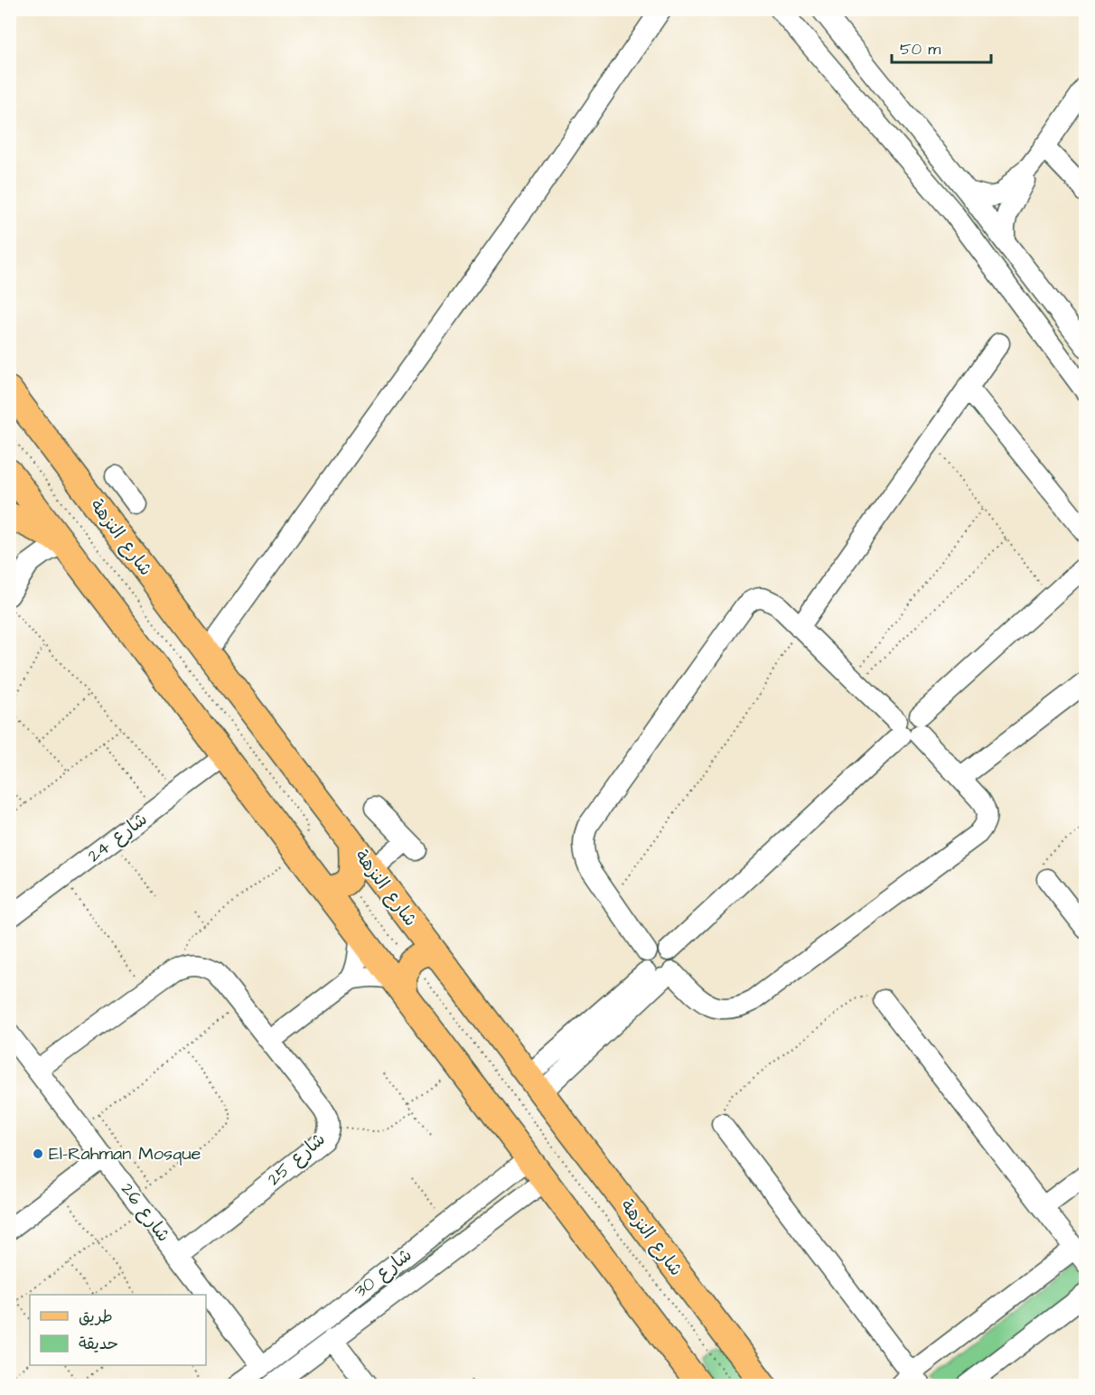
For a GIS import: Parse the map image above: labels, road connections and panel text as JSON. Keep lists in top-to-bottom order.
{
  "streets": {
    "main road": ["شارع النزهة"],
    "street": [
      "شارع 24",
      "شارع 25",
      "شارع 26",
      "شارع 30"
    ]
  },
  "crossings": [
    ["شارع 25", "شارع 26"],
    ["شارع 26", "شارع 30"]
  ],
  "places": ["El-Rahman Mosque"],
  "legend": ["طريق", "حديقة"],
  "scale_bar": "50 m"
}
